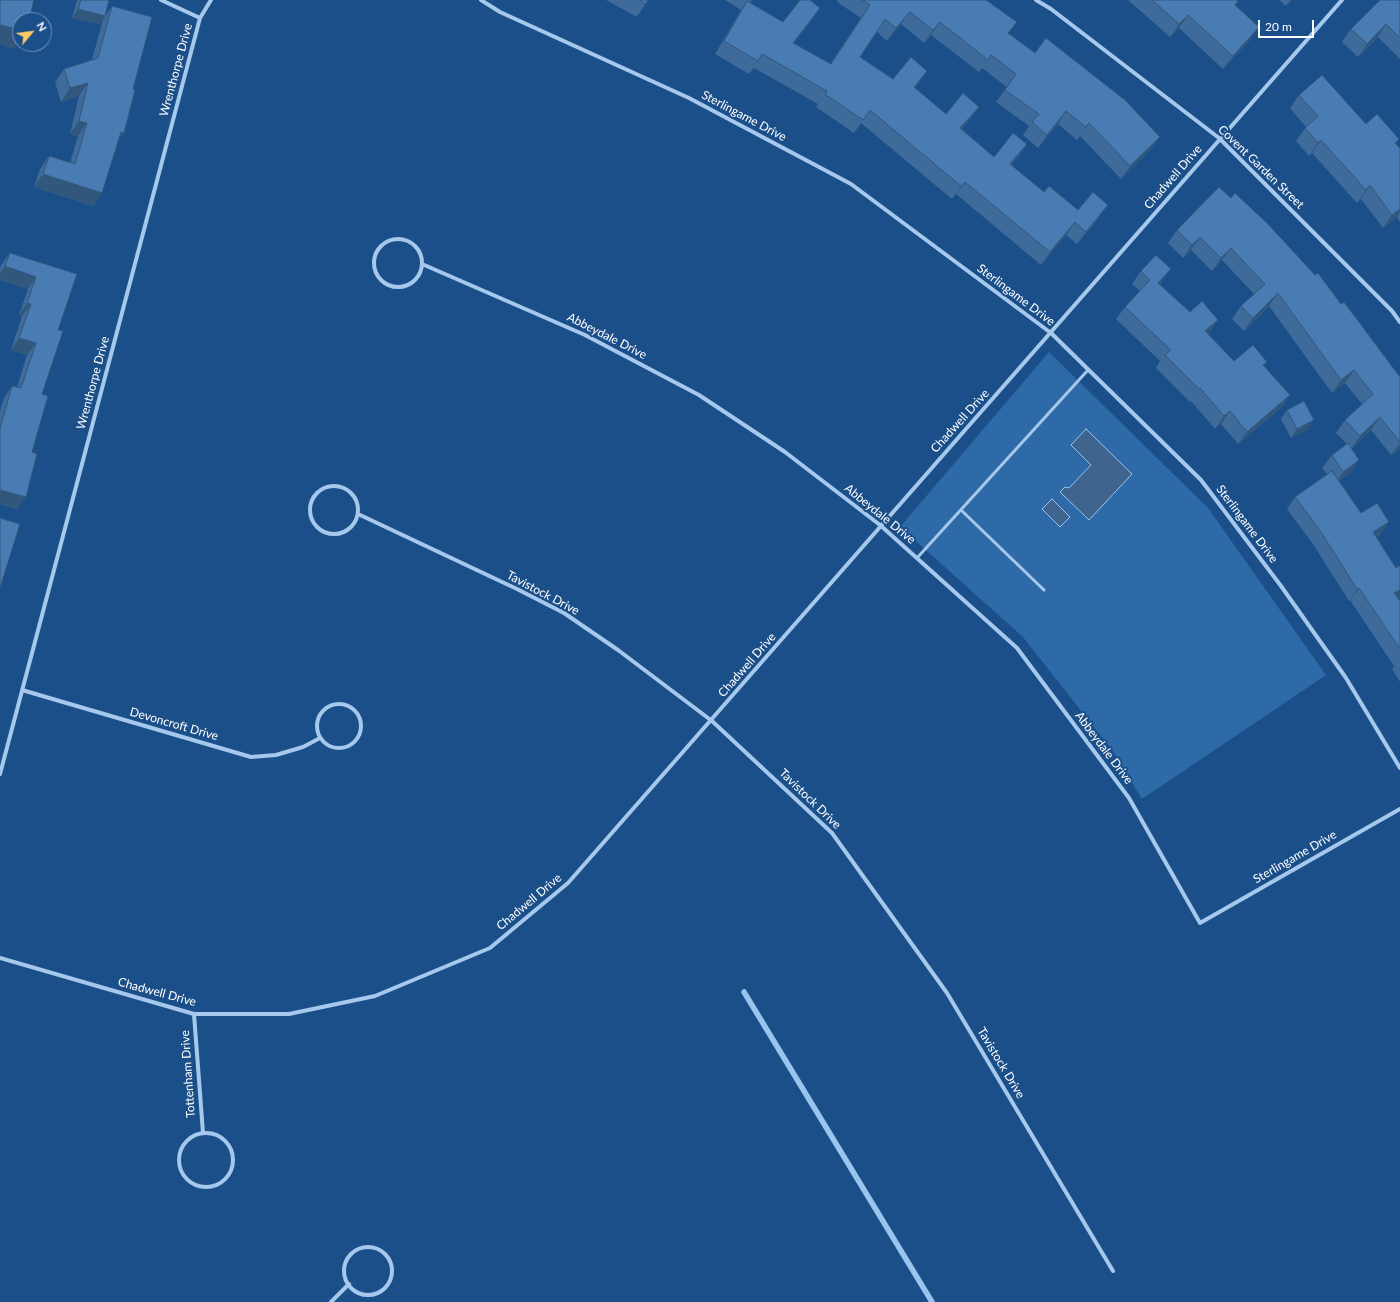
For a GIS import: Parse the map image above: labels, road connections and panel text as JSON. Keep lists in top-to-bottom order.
{
  "streets": {
    "street": [
      "Wrenthorpe Drive",
      "Sterlingame Drive",
      "Covent Garden Street",
      "Chadwell Drive",
      "Abbeydale Drive",
      "Tavistock Drive",
      "Devoncroft Drive",
      "Tottenham Drive"
    ]
  },
  "crossings": [
    ["Wrenthorpe Drive", "Devoncroft Drive"],
    ["Sterlingame Drive", "Chadwell Drive"],
    ["Sterlingame Drive", "Abbeydale Drive"],
    ["Covent Garden Street", "Chadwell Drive"],
    ["Chadwell Drive", "Abbeydale Drive"],
    ["Chadwell Drive", "Tavistock Drive"],
    ["Chadwell Drive", "Tottenham Drive"]
  ],
  "scale_bar": "20 m",
  "north": "top right"
}
